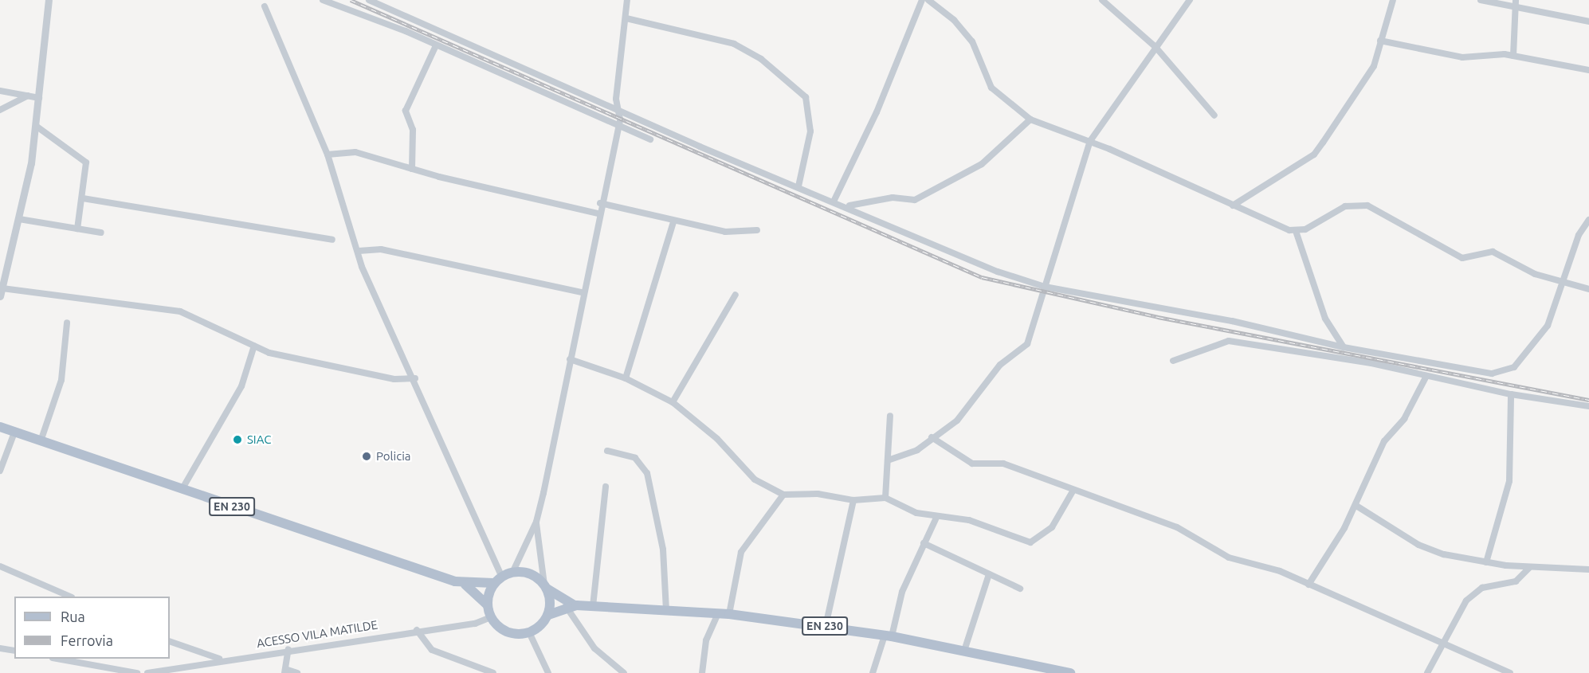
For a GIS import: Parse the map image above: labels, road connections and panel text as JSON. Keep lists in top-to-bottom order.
{
  "streets": {
    "main road": ["EN 230"],
    "street": ["ACESSO VILA MATILDE"]
  },
  "crossings": [
    ["EN 230", "ACESSO VILA MATILDE"]
  ],
  "places": ["SIAC", "Policia"],
  "legend": ["Rua", "Ferrovia"]
}
